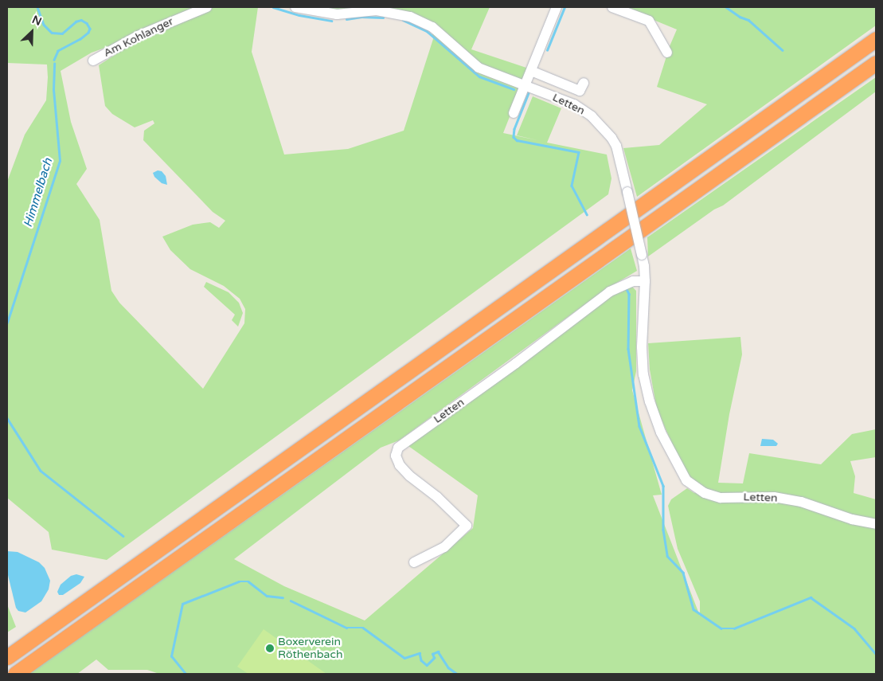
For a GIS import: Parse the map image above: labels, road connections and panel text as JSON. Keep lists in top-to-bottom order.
{
  "streets": {
    "street": ["Am Kohlanger", "Letten"]
  },
  "water": ["Himmelbach"],
  "places": ["Boxerverein Röthenbach"],
  "north": "top right"
}
